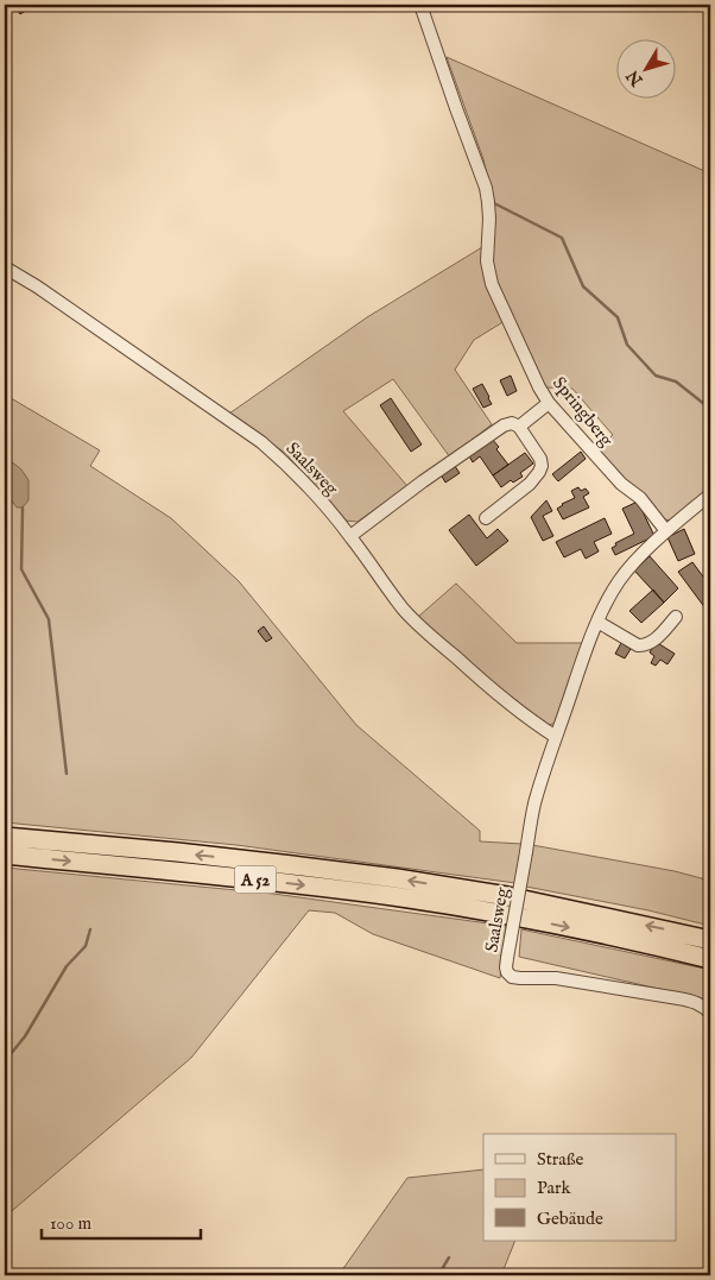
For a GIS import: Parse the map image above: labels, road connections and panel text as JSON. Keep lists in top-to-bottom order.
{
  "streets": {
    "highway": ["A 52"],
    "street": ["Springberg", "Saalsweg"]
  },
  "legend": ["Straße", "Park", "Gebäude"],
  "scale_bar": "100 m",
  "north": "bottom left"
}
